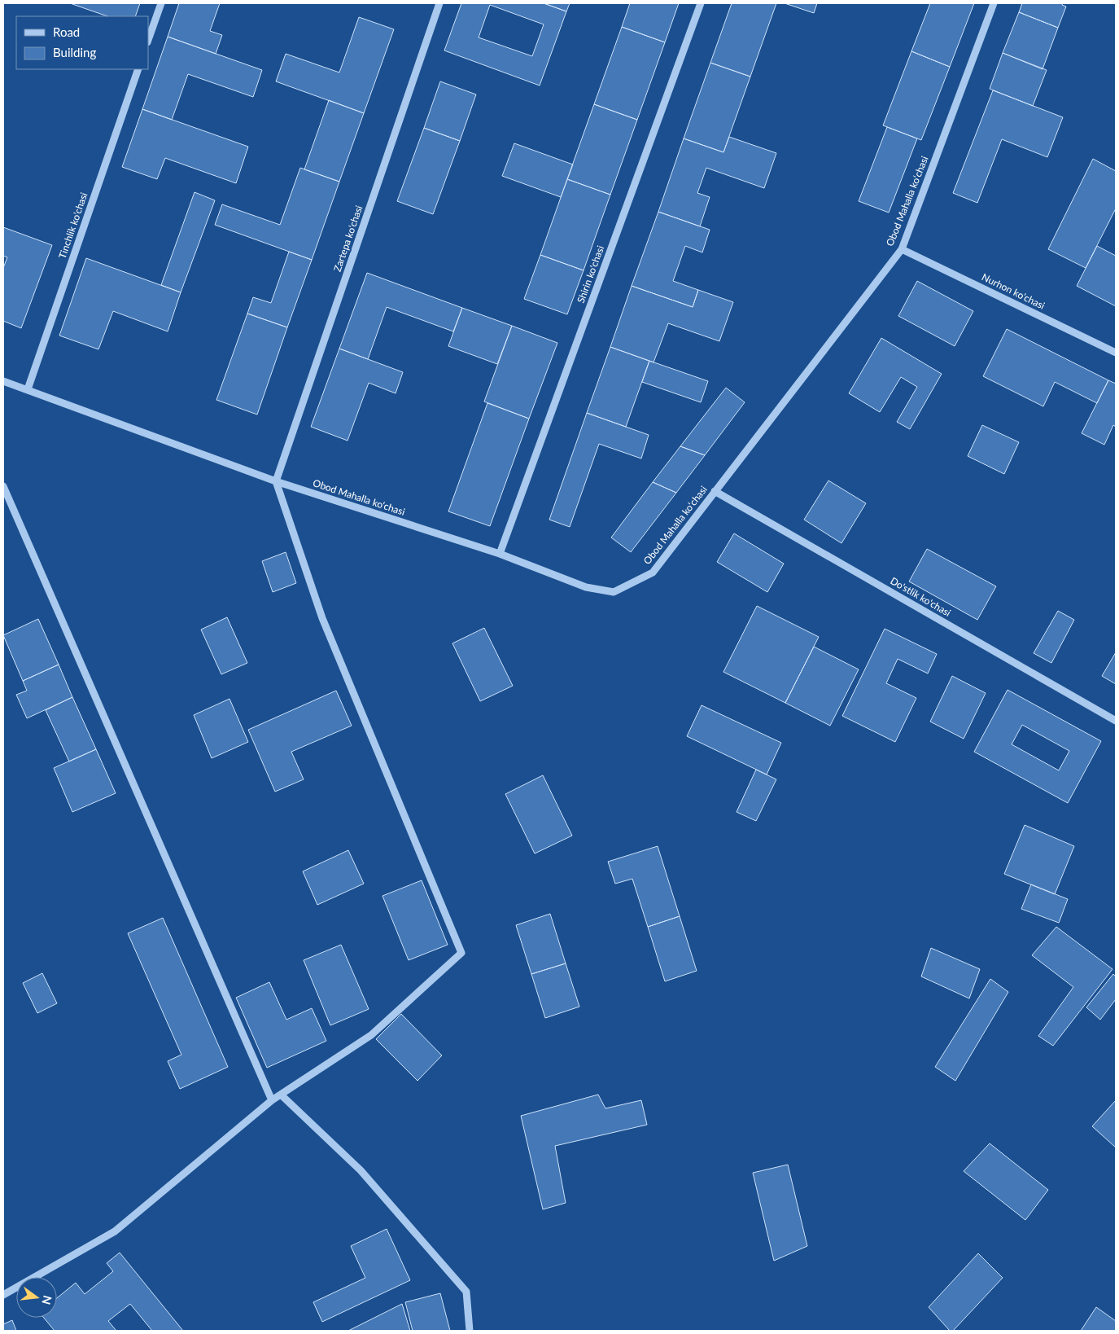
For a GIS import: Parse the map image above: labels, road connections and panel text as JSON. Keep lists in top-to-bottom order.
{
  "streets": {
    "street": [
      "Obod Mahalla ko‘chasi",
      "Tinchlik ko'chasi",
      "Zartepa ko'chasi",
      "Shirin ko'chasi",
      "Nurhon ko'chasi",
      "Do'stlik ko'chasi"
    ]
  },
  "crossings": [
    ["Obod Mahalla ko‘chasi", "Tinchlik ko'chasi"],
    ["Obod Mahalla ko‘chasi", "Zartepa ko'chasi"],
    ["Obod Mahalla ko‘chasi", "Shirin ko'chasi"],
    ["Obod Mahalla ko‘chasi", "Nurhon ko'chasi"],
    ["Obod Mahalla ko‘chasi", "Do'stlik ko'chasi"]
  ],
  "legend": ["Road", "Building"],
  "north": "right"
}
